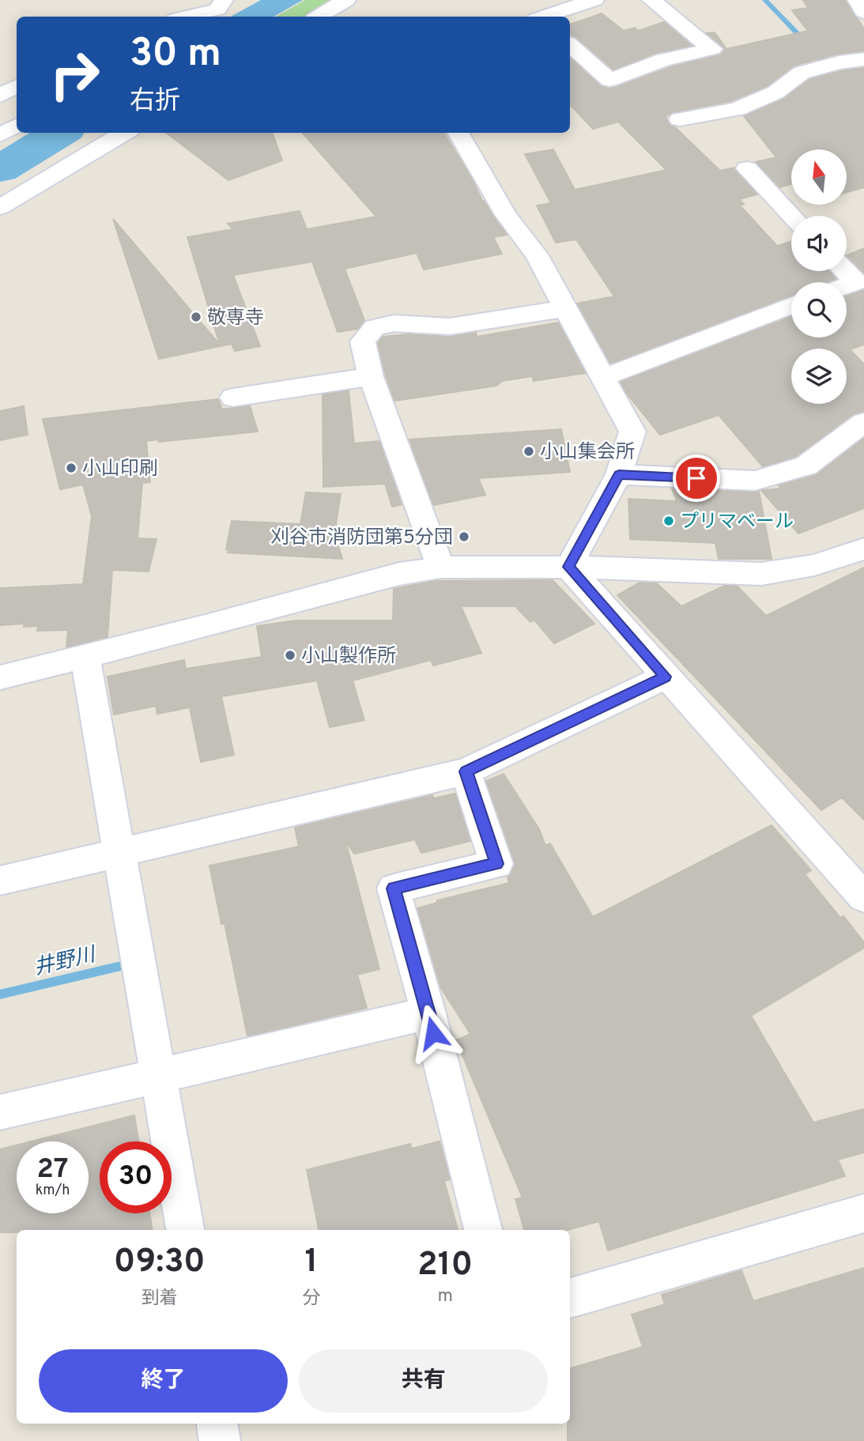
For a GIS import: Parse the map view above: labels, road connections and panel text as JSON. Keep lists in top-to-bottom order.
{
  "water": ["井野川"],
  "places": [
    "敬専寺",
    "小山集会所",
    "小山印刷",
    "プリマベール",
    "刈谷市消防団第5分団",
    "小山製作所"
  ],
  "north": "top",
  "page": {
    "turn": ["30 m", "右折"],
    "speed": "27 km/h",
    "limit": "30",
    "eta": [
      "09:30",
      "到着",
      "1",
      "分",
      "210",
      "m"
    ],
    "buttons": ["終了", "共有"]
  }
}
